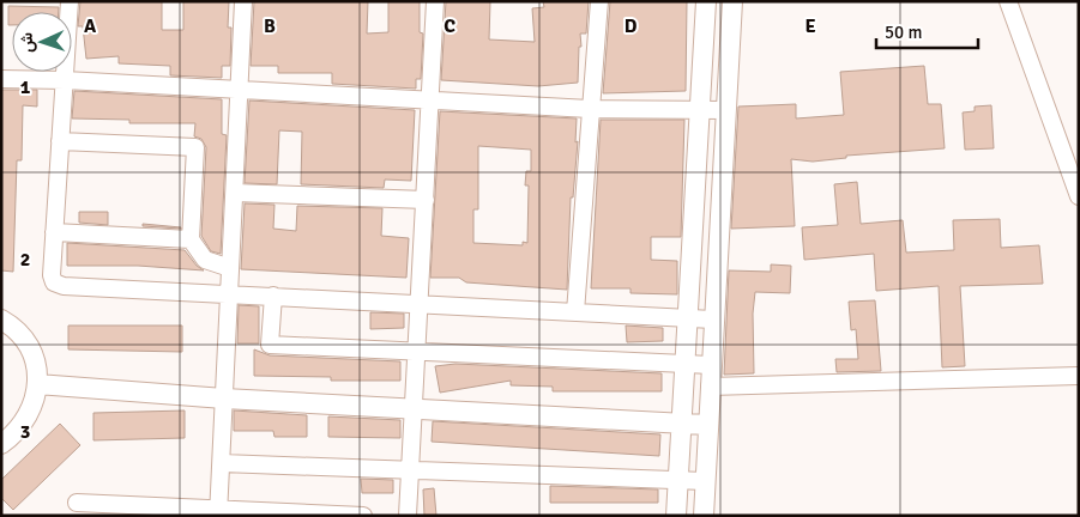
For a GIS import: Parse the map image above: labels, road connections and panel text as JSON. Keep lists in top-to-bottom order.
{
  "scale_bar": "50 m",
  "north": "left",
  "grid": {
    "columns": [
      "A",
      "B",
      "C",
      "D",
      "E"
    ],
    "rows": ["1", "2", "3"]
  }
}
